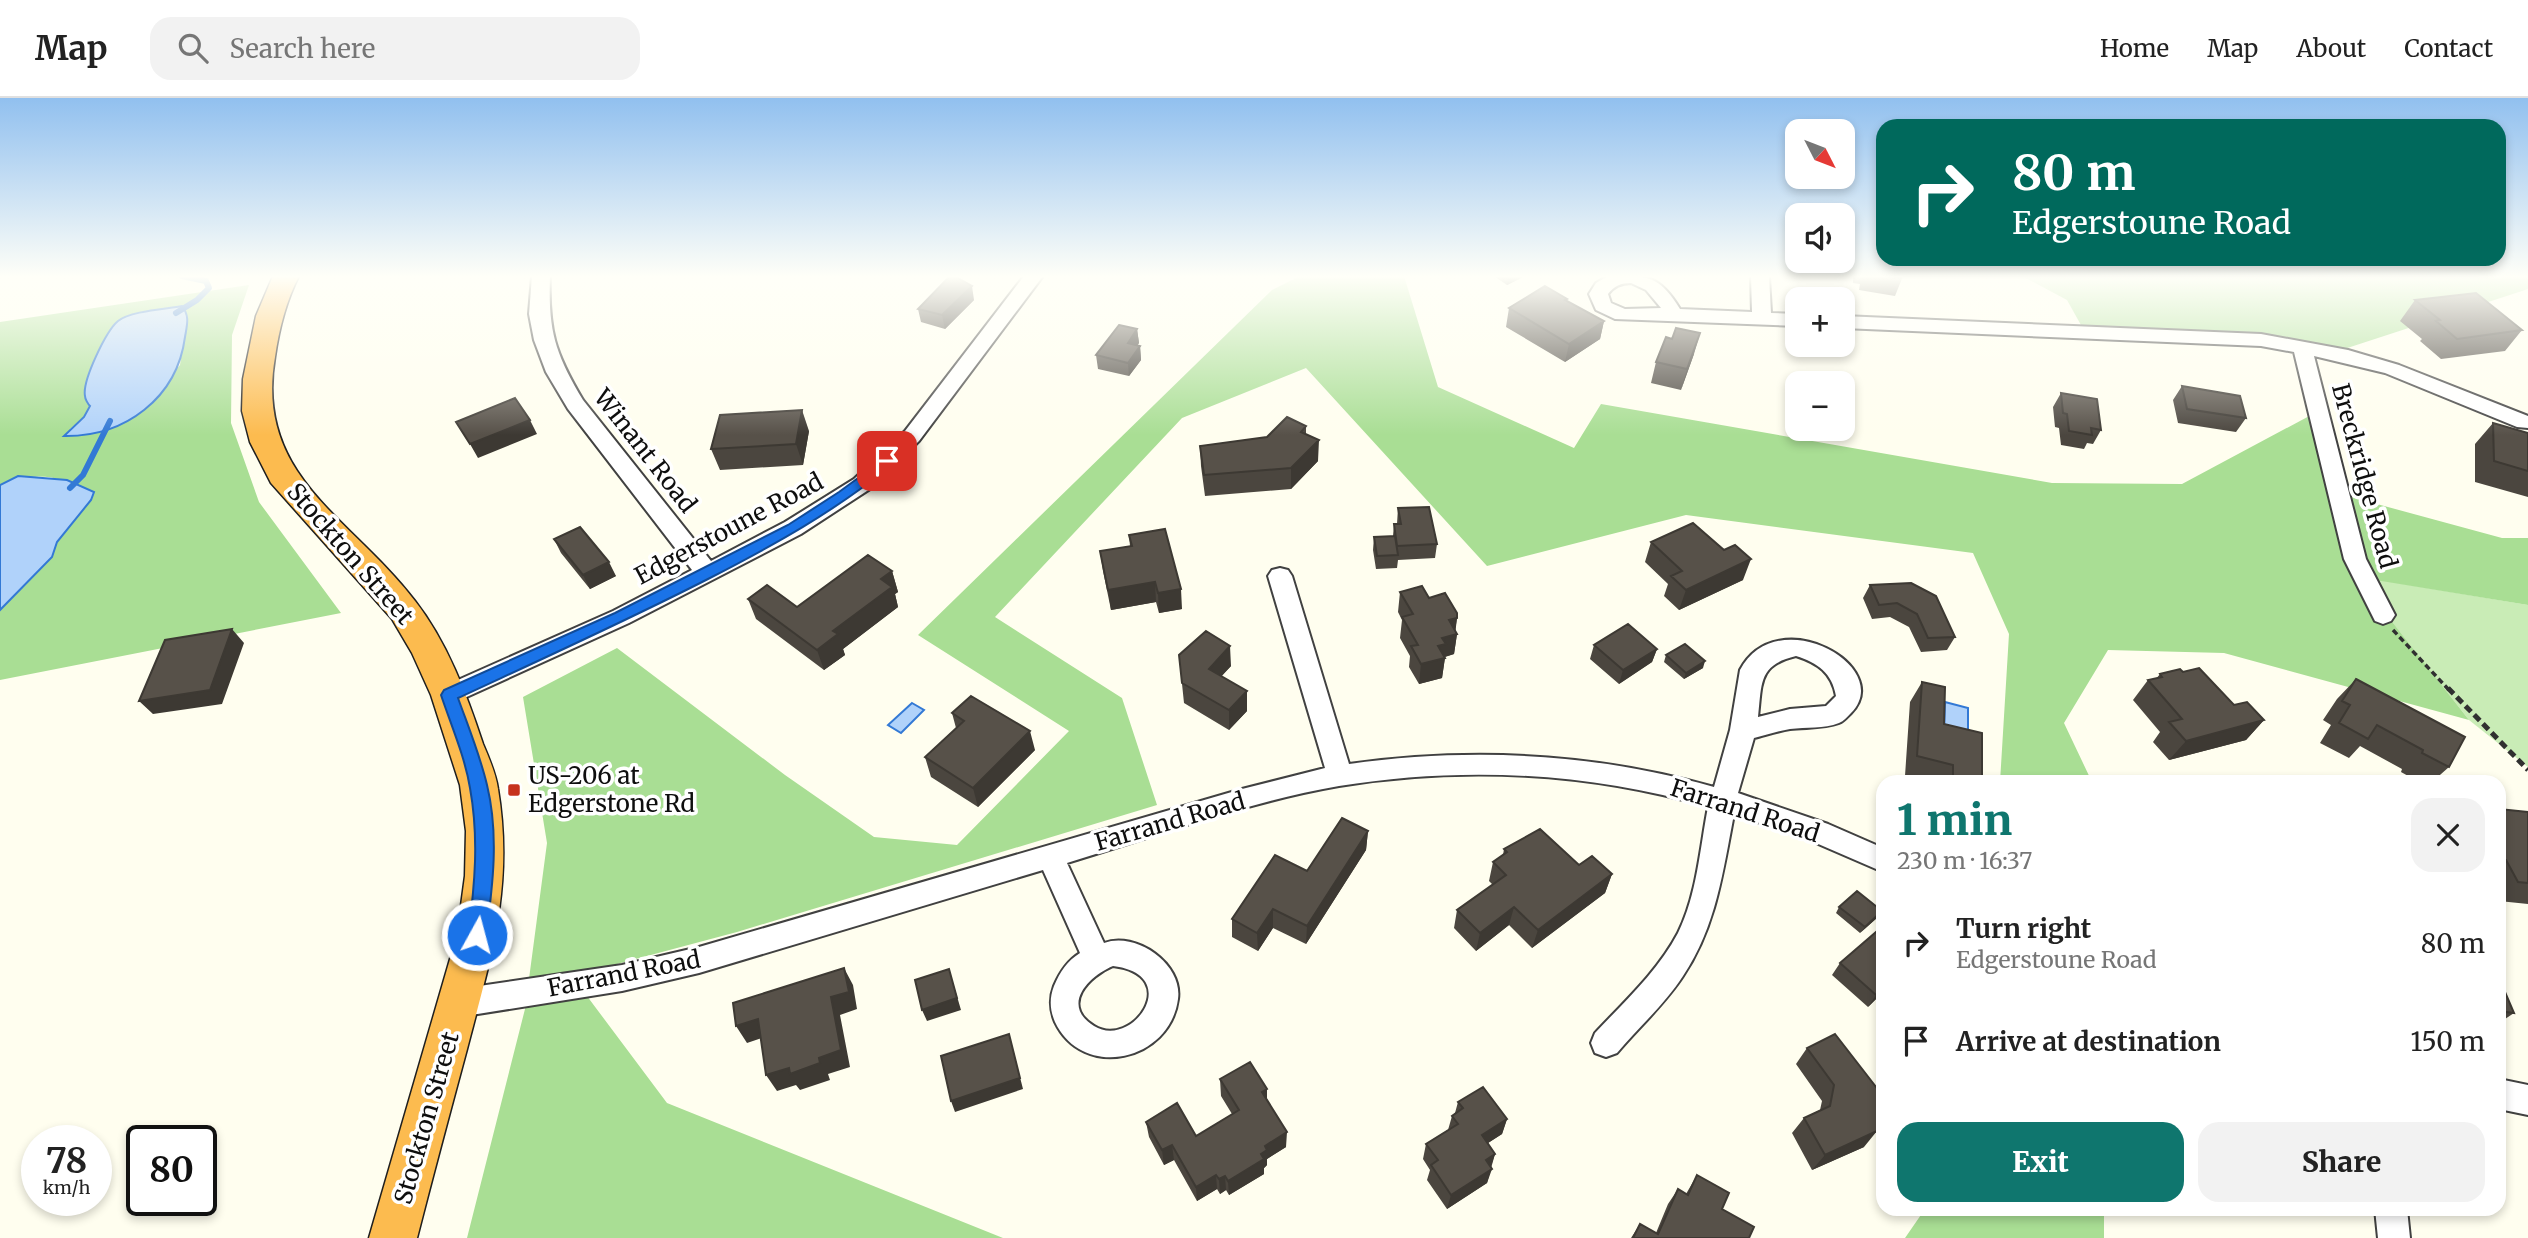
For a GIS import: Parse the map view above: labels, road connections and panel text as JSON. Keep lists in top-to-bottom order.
{
  "streets": {
    "highway": ["Stockton Street"],
    "street": [
      "Winant Road",
      "Breckridge Road",
      "Edgerstoune Road",
      "Farrand Road"
    ]
  },
  "crossings": [
    ["Winant Road", "Edgerstoune Road"],
    ["Edgerstoune Road", "Stockton Street"],
    ["Stockton Street", "Farrand Road"]
  ],
  "places": {
    "transit": ["US-206 at Edgerstone Rd"]
  },
  "north": "bottom right",
  "page": {
    "header": "Map",
    "search": "Search here",
    "nav": [
      "Home",
      "Map",
      "About",
      "Contact"
    ],
    "map_buttons": ["+", "−"],
    "turn": ["80 m", "Edgerstoune Road"],
    "heading": ["1 min", "230 m · 16:37"],
    "list": [
      {
        "name": "Turn right",
        "note": "Edgerstoune Road",
        "value": "80 m"
      },
      {
        "name": "Arrive at destination",
        "value": "150 m"
      }
    ],
    "buttons": ["Exit", "Share"],
    "speed": "78 km/h",
    "limit": "80"
  }
}
